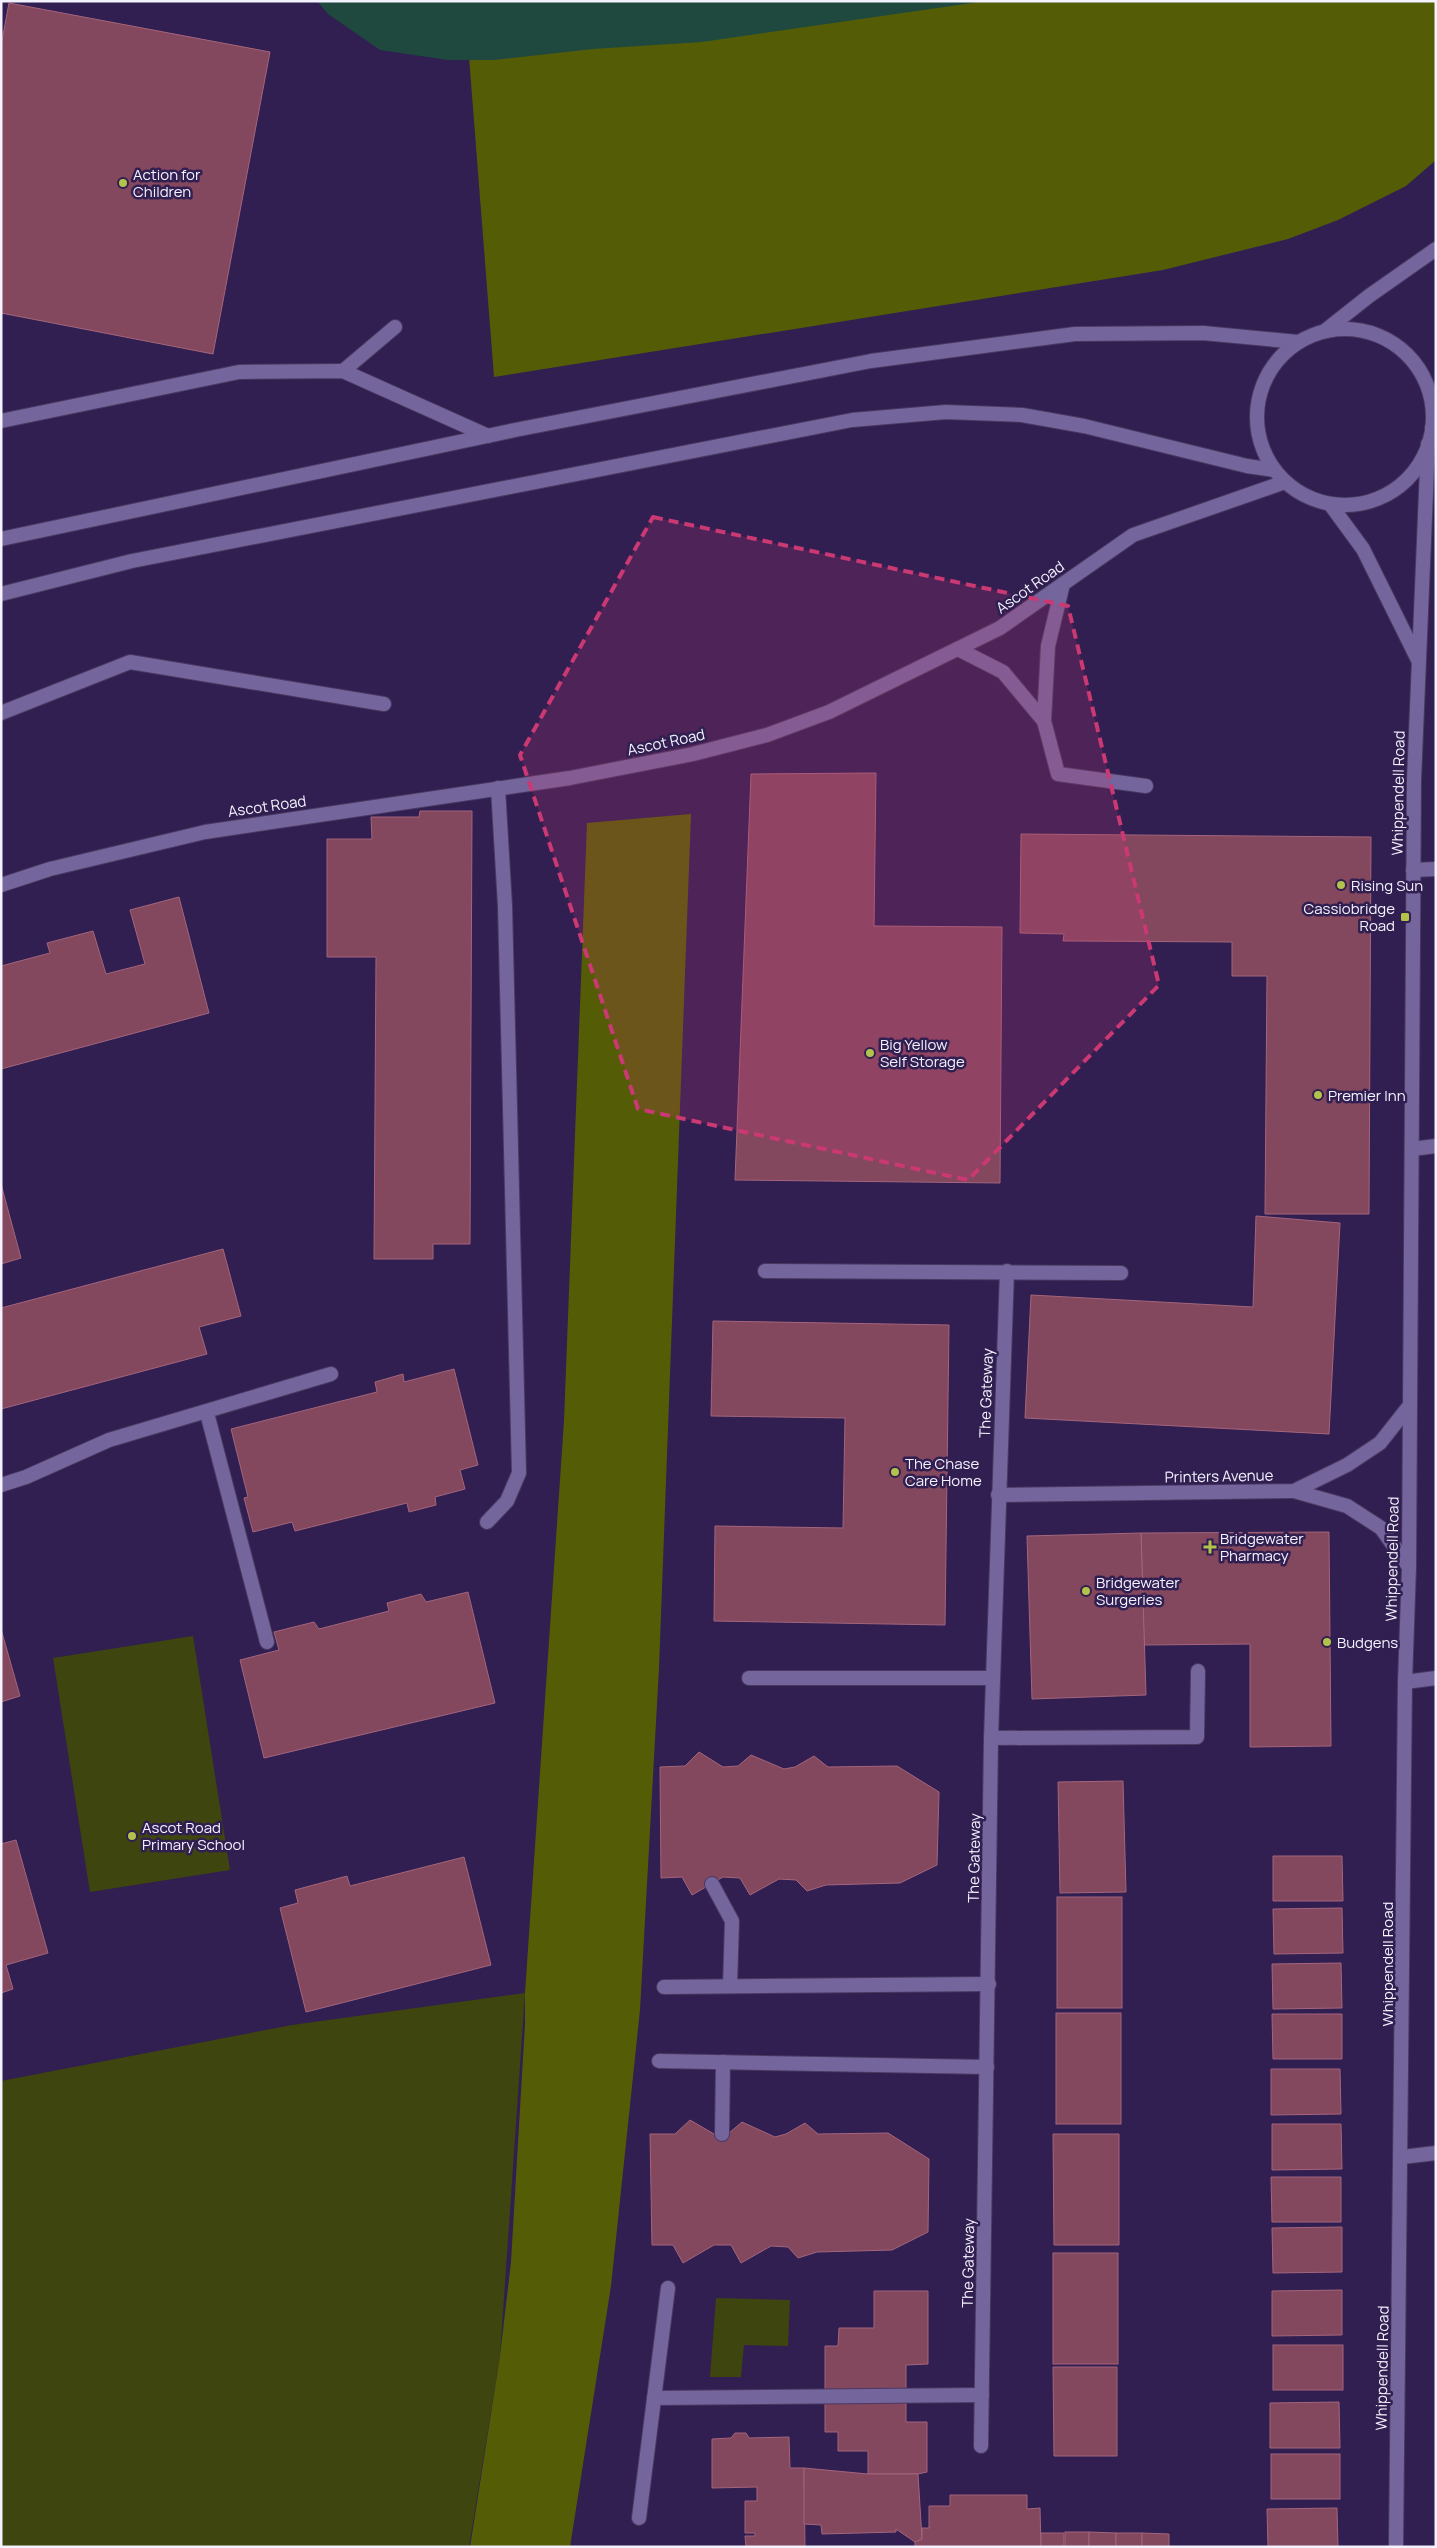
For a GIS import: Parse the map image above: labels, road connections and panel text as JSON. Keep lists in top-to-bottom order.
{
  "streets": {
    "street": [
      "Ascot Road",
      "Whippendell Road",
      "The Gateway",
      "Printers Avenue"
    ]
  },
  "crossings": [
    ["Ascot Road", "Whippendell Road"],
    ["Whippendell Road", "Printers Avenue"],
    ["The Gateway", "Printers Avenue"]
  ],
  "places": {
    "other": [
      "Action for Children",
      "Rising Sun",
      "Big Yellow Self Storage",
      "Premier Inn",
      "The Chase Care Home",
      "Bridgewater Surgeries",
      "Budgens",
      "Ascot Road Primary School"
    ],
    "transit": ["Cassiobridge Road"],
    "health": ["Bridgewater Pharmacy"]
  }
}
